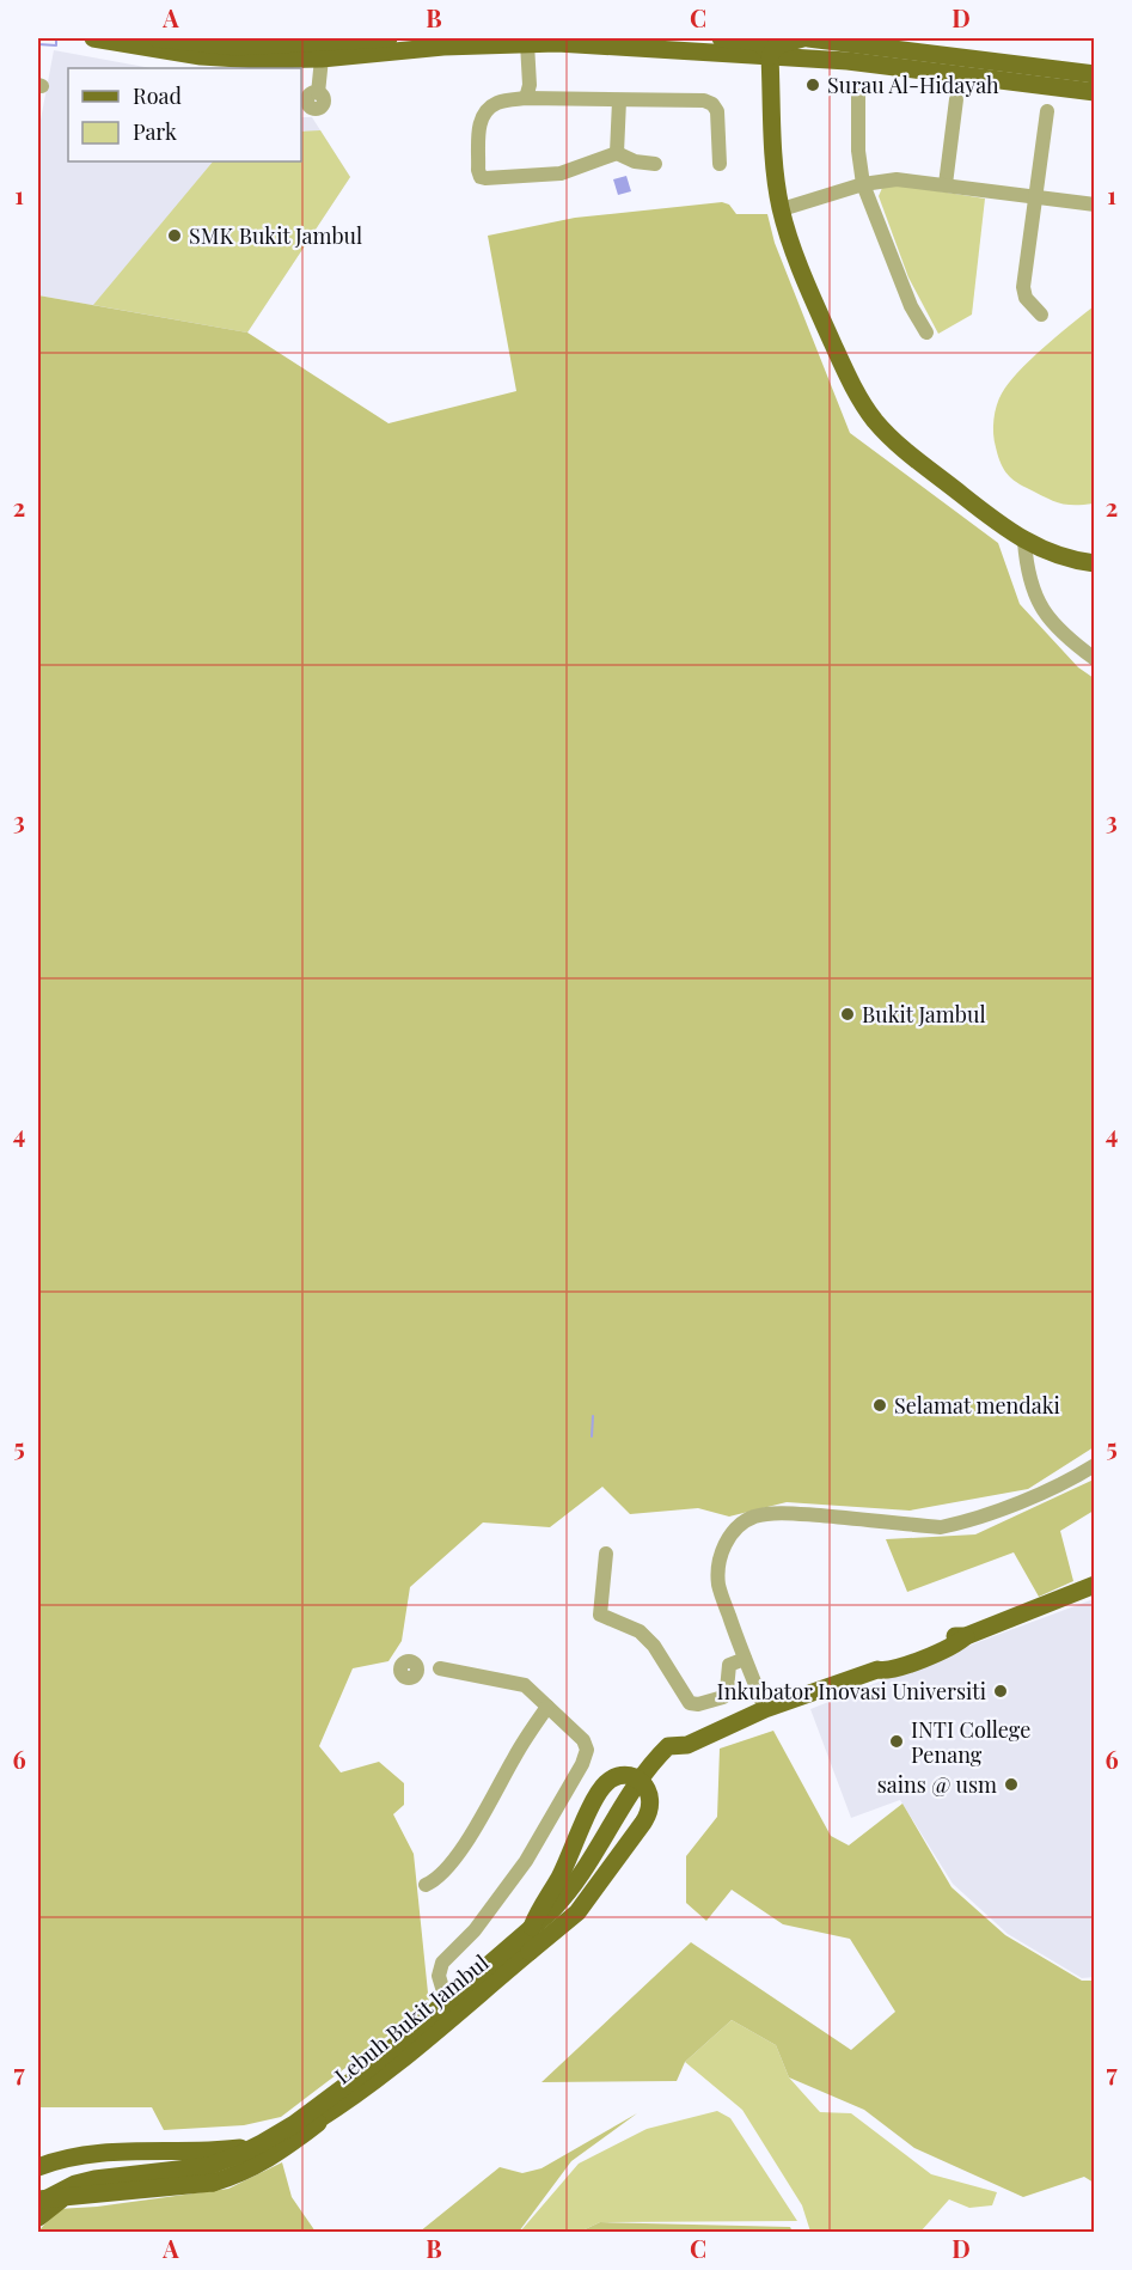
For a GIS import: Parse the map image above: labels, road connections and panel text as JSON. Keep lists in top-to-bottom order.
{
  "streets": {
    "main road": ["Lebuh Bukit Jambul"]
  },
  "places": [
    "Surau Al-Hidayah",
    "SMK Bukit Jambul",
    "Bukit Jambul",
    "Selamat mendaki",
    "Inkubator Inovasi Universiti",
    "INTI College Penang",
    "sains @ usm"
  ],
  "legend": ["Road", "Park"],
  "grid": {
    "columns": [
      "A",
      "B",
      "C",
      "D"
    ],
    "rows": [
      "1",
      "2",
      "3",
      "4",
      "5",
      "6",
      "7"
    ]
  }
}
